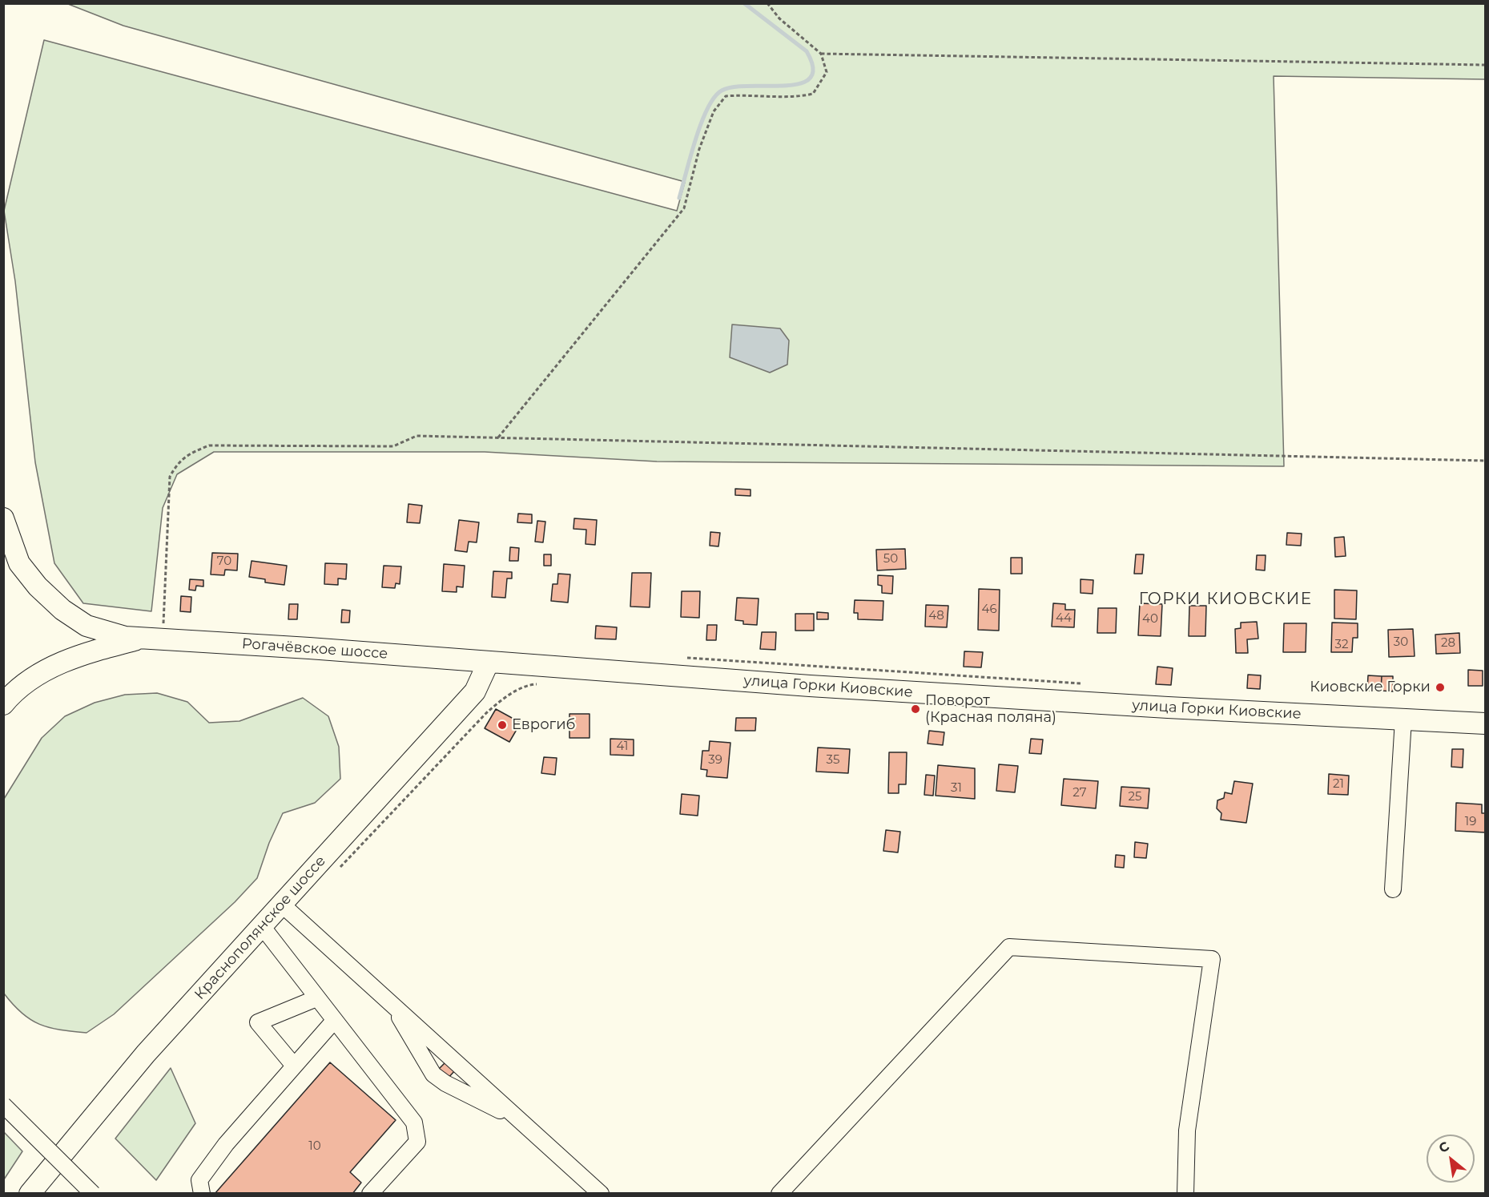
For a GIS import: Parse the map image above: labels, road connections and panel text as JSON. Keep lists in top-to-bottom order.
{
  "streets": {
    "main road": ["Рогачёвское шоссе", "улица Горки Киовские", "Краснополянское шоссе"]
  },
  "crossings": [
    ["Рогачёвское шоссе", "улица Горки Киовские"],
    ["Рогачёвское шоссе", "Краснополянское шоссе"],
    ["улица Горки Киовские", "Краснополянское шоссе"]
  ],
  "districts": ["ГОРКИ КИОВСКИЕ"],
  "places": ["Киовские Горки", "Поворот (Красная поляна)", "Еврогиб"],
  "house_numbers": [
    "50",
    "70",
    "46",
    "48",
    "44",
    "40",
    "30",
    "28",
    "32",
    "41",
    "39",
    "35",
    "21",
    "31",
    "27",
    "25",
    "19",
    "10"
  ],
  "north": "top left"
}
